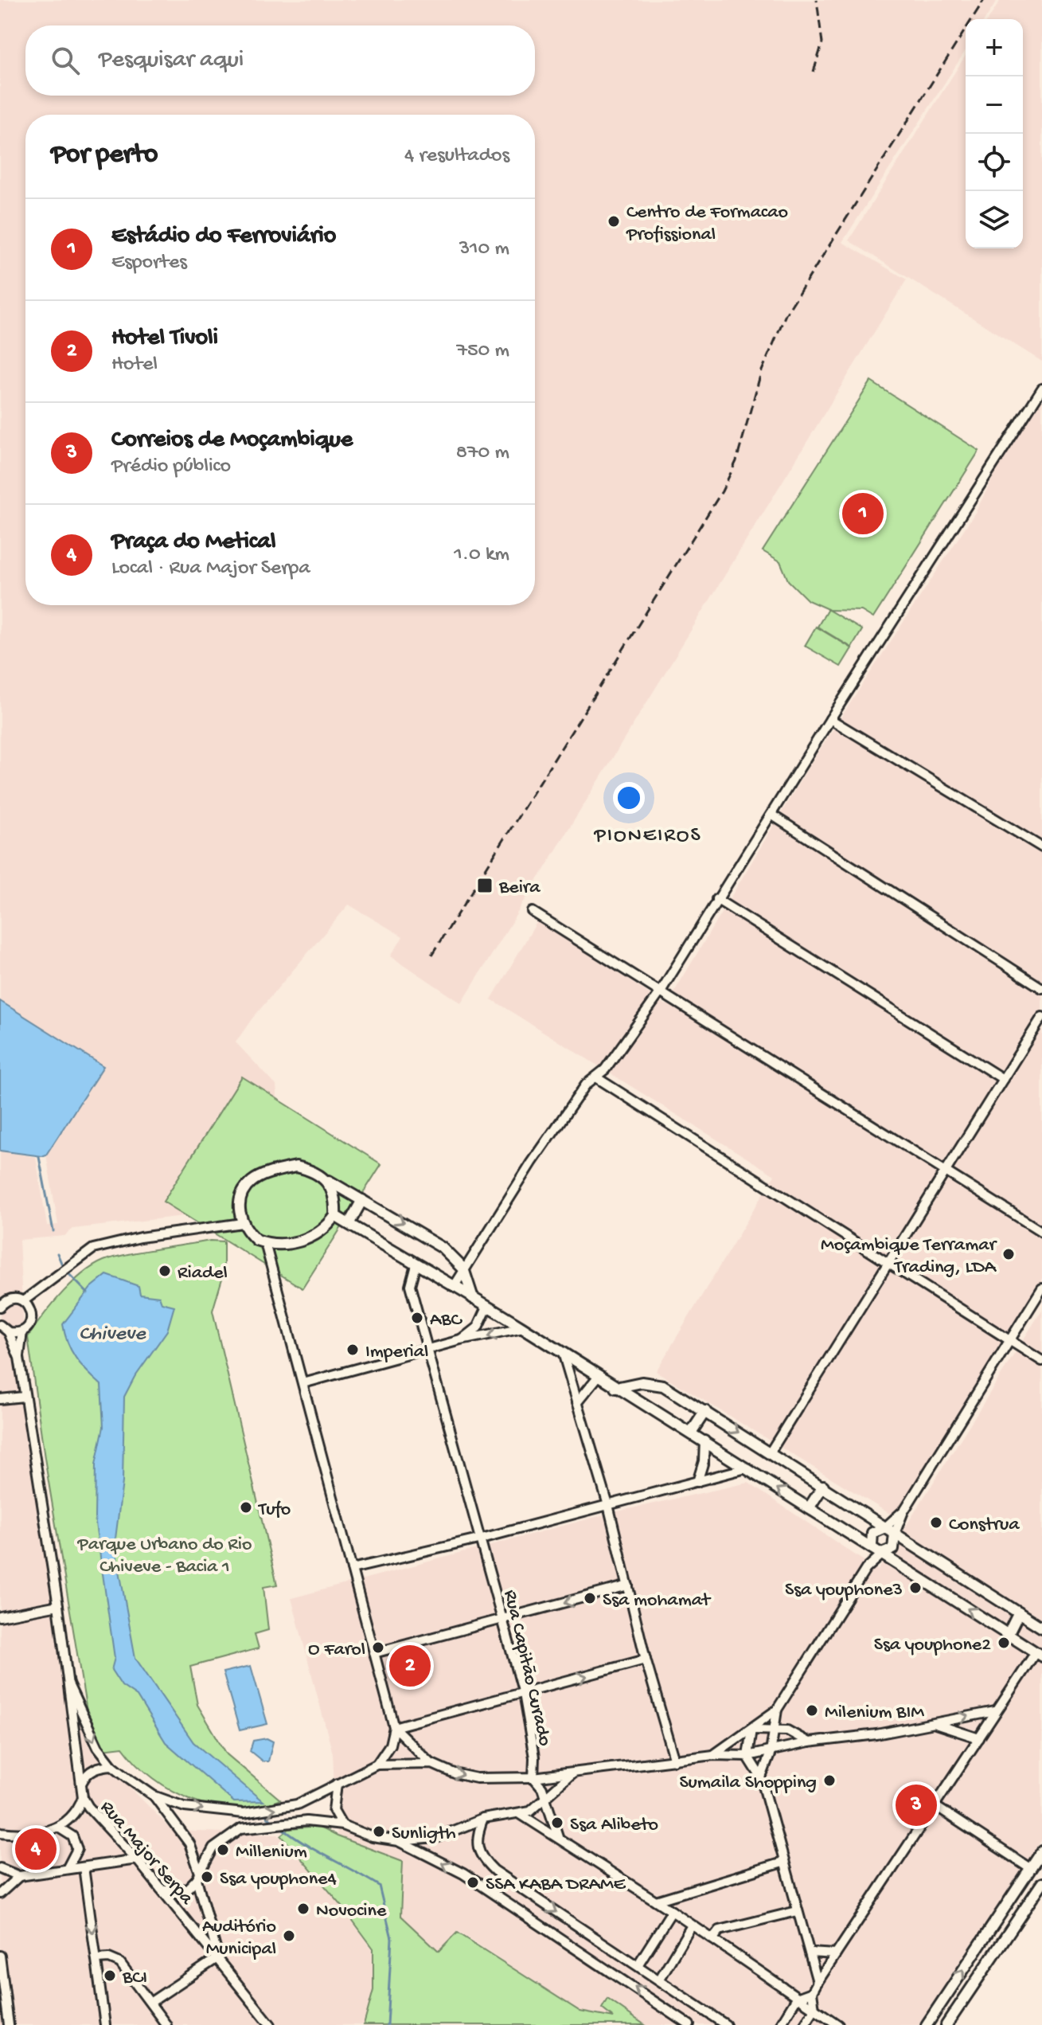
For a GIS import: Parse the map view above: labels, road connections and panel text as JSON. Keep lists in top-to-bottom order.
{
  "streets": {
    "street": ["Rua Capitão Curado", "Rua Major Serpa"]
  },
  "districts": ["PIONEIROS"],
  "water": ["Chiveve"],
  "parks": ["Parque Urbano do Rio Chiveve - Bacia 1"],
  "places": {
    "other": [
      "Centro de Formacao Profissional",
      "Moçambique Terramar Trading, LDA",
      "Riadel",
      "ABC",
      "Imperial",
      "Tufo",
      "Construa",
      "Ssa youphone3",
      "Ssa mohamat",
      "Ssa youphone2",
      "O Farol",
      "Milenium BIM",
      "Sumaila Shopping",
      "Ssa Alibeto",
      "Sunligth",
      "Millenium",
      "Ssa youphone4",
      "SSA KABA DRAME",
      "Novocine",
      "Auditório Municipal",
      "BCI"
    ],
    "transit": ["Beira"]
  },
  "page": {
    "map_buttons": ["+", "−"],
    "search": "Pesquisar aqui",
    "heading": ["Por perto", "4 resultados"],
    "list": [
      {
        "mark": "1",
        "name": "Estádio do Ferroviário",
        "note": "Esportes",
        "value": "310 m"
      },
      {
        "mark": "2",
        "name": "Hotel Tivoli",
        "note": "Hotel",
        "value": "750 m"
      },
      {
        "mark": "3",
        "name": "Correios de Moçambique",
        "note": "Prédio público",
        "value": "870 m"
      },
      {
        "mark": "4",
        "name": "Praça do Metical",
        "note": "Local · Rua Major Serpa",
        "value": "1.0 km"
      }
    ],
    "pins": [
      "1",
      "2",
      "3",
      "4"
    ]
  }
}
